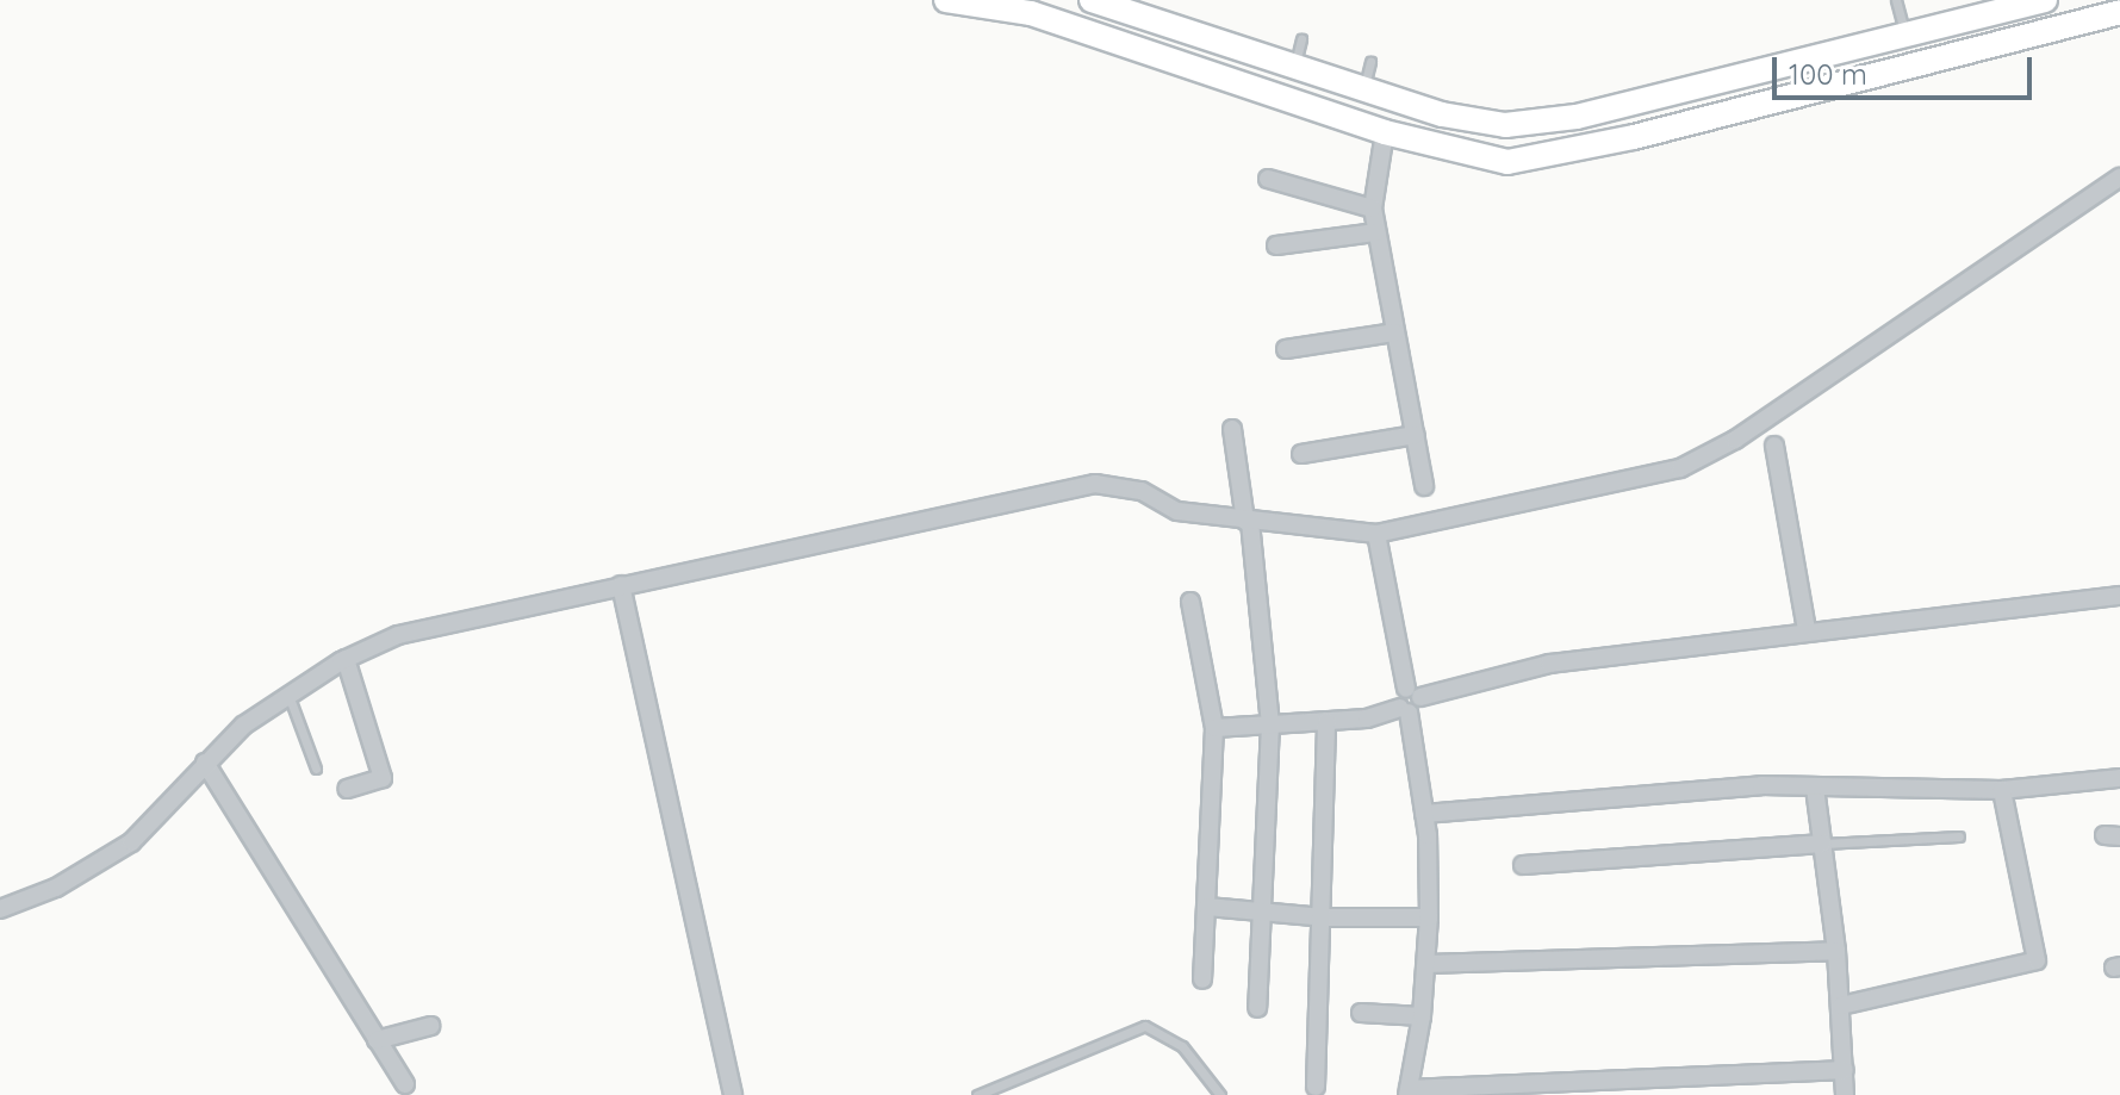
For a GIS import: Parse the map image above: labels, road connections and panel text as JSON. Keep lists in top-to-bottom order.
{
  "scale_bar": "100 m"
}
